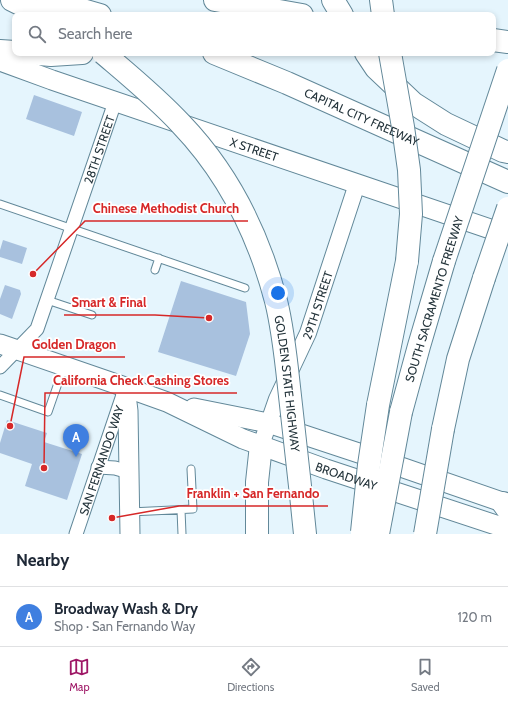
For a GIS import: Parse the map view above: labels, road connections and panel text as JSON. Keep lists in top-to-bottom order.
{
  "streets": {
    "highway": ["CAPITAL CITY FREEWAY", "SOUTH SACRAMENTO FREEWAY", "GOLDEN STATE HIGHWAY"],
    "main road": ["X STREET", "BROADWAY"],
    "street": ["28TH STREET", "29TH STREET", "SAN FERNANDO WAY"]
  },
  "crossings": [
    ["X STREET", "28TH STREET"],
    ["X STREET", "29TH STREET"],
    ["28TH STREET", "BROADWAY"],
    ["29TH STREET", "BROADWAY"],
    ["SAN FERNANDO WAY", "BROADWAY"]
  ],
  "places": [
    "Chinese Methodist Church",
    "Smart & Final",
    "Golden Dragon",
    "California Check Cashing Stores",
    "Franklin + San Fernando"
  ],
  "page": {
    "search": "Search here",
    "pins": "A",
    "heading": "Nearby",
    "list": [
      {
        "mark": "A",
        "name": "Broadway Wash & Dry",
        "note": "Shop · San Fernando Way",
        "value": "120 m"
      }
    ],
    "nav": ["Map", "Directions", "Saved"]
  }
}
